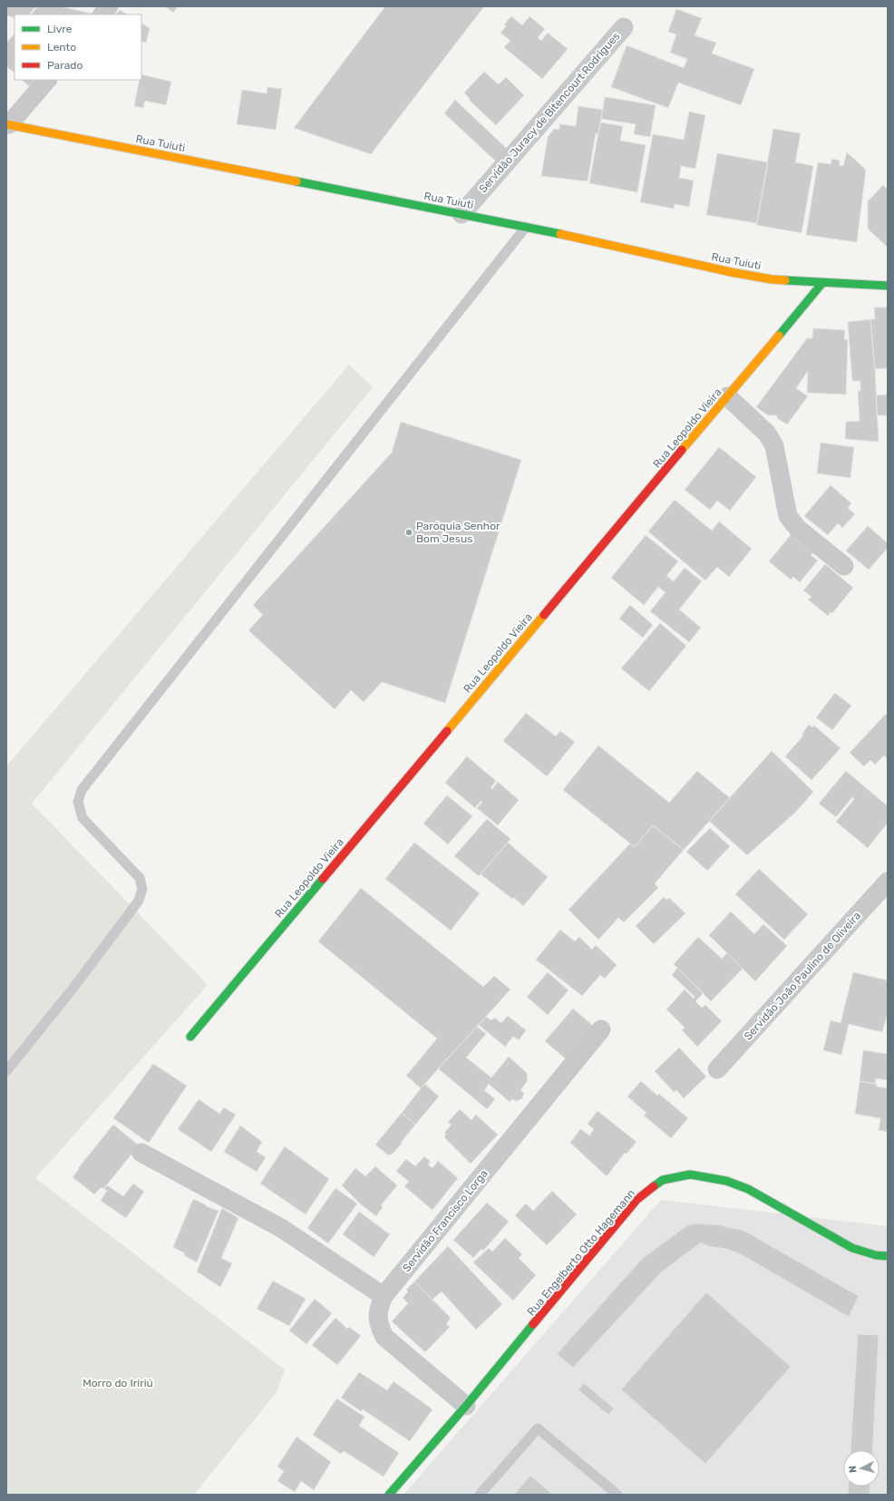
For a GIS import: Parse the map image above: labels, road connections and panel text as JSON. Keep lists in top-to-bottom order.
{
  "streets": {
    "street": [
      "Servidão Juracy de Bitencourt Rodrigues",
      "Rua Tuiuti",
      "Rua Leopoldo Vieira",
      "Servidão João Paulino de Oliveira",
      "Servidão Francisco Lorga",
      "Rua Engelberto Otto Hagemann"
    ]
  },
  "crossings": [
    ["Servidão Juracy de Bitencourt Rodrigues", "Rua Tuiuti"],
    ["Rua Tuiuti", "Rua Leopoldo Vieira"],
    ["Servidão Francisco Lorga", "Rua Engelberto Otto Hagemann"]
  ],
  "parks": ["Morro do Iririú"],
  "places": ["Paróquia Senhor Bom Jesus"],
  "legend": ["Livre", "Lento", "Parado"],
  "north": "left"
}
